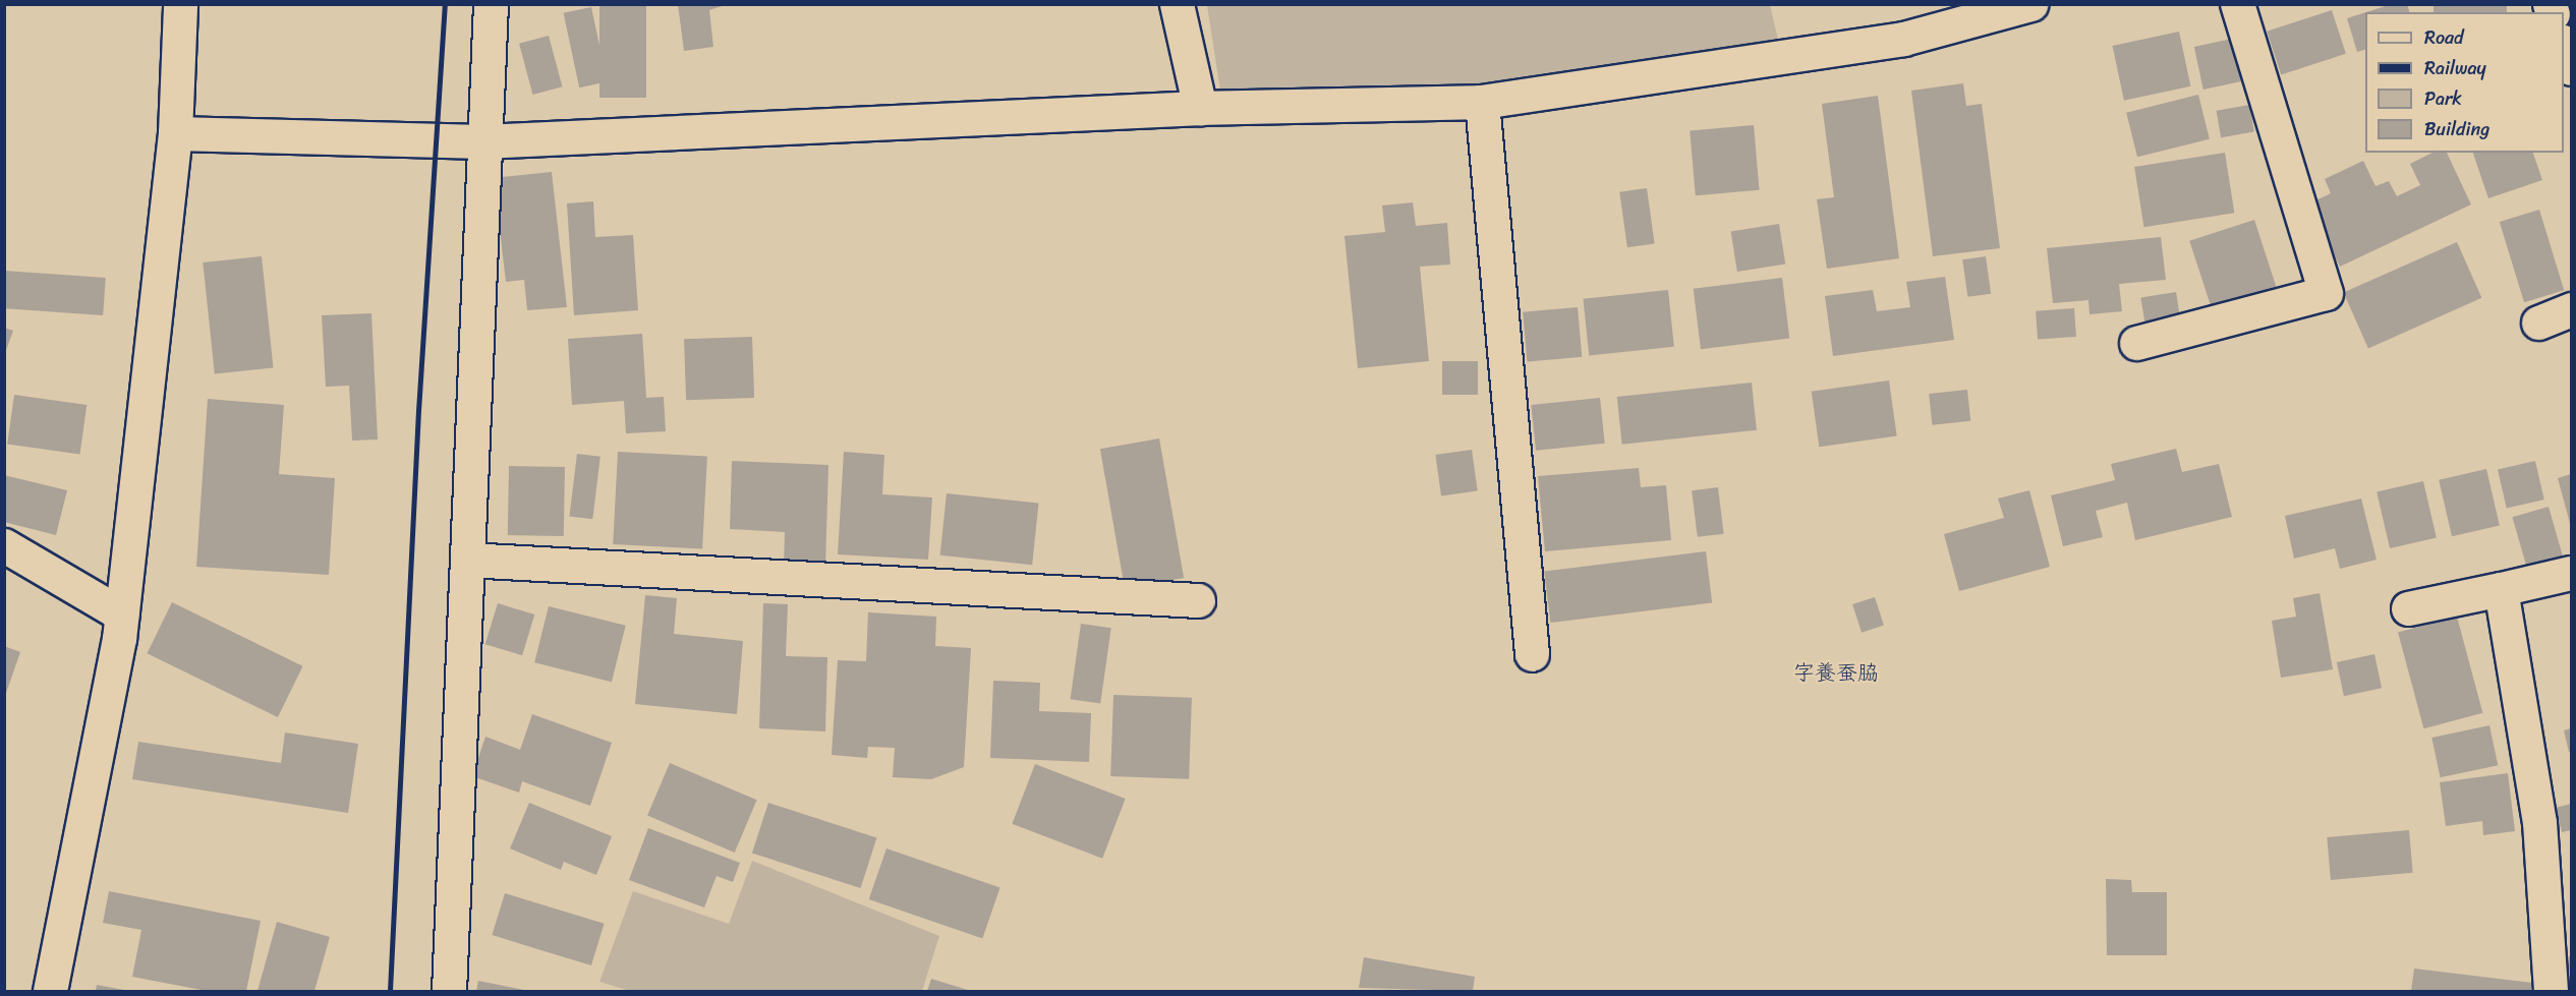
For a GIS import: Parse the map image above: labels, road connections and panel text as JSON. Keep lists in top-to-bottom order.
{
  "districts": ["字養蚕脇"],
  "legend": [
    "Road",
    "Railway",
    "Park",
    "Building"
  ]
}
